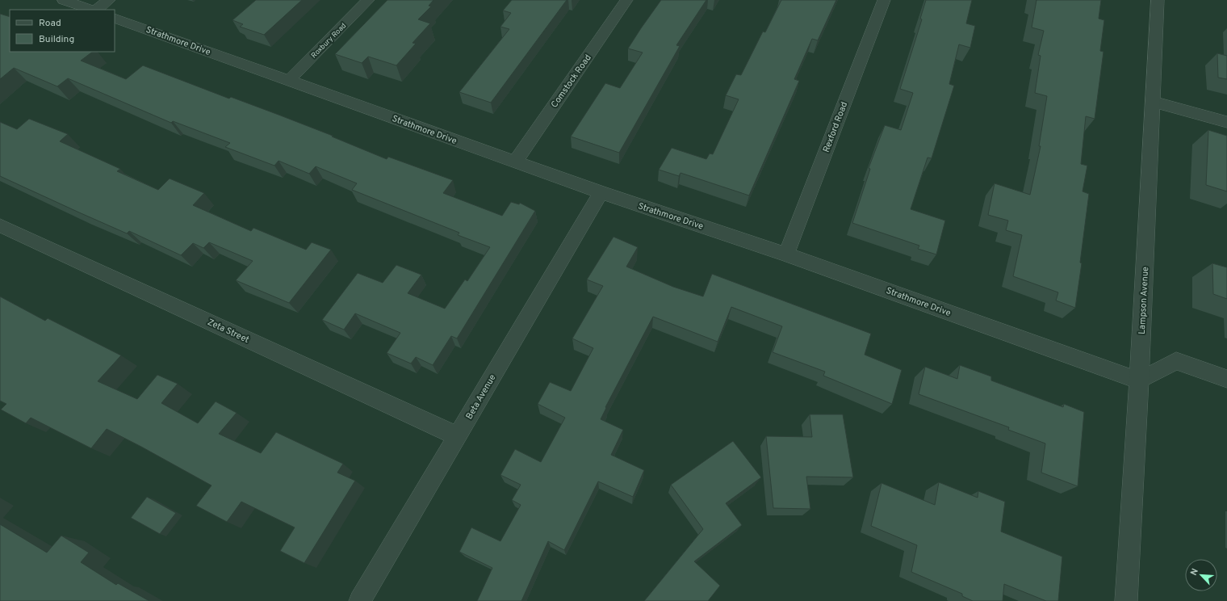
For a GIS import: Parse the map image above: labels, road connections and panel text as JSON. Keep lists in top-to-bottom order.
{
  "streets": {
    "street": [
      "Strathmore Drive",
      "Roxbury Road",
      "Comstock Road",
      "Rexford Road",
      "Lampson Avenue",
      "Zeta Street",
      "Beta Avenue"
    ]
  },
  "crossings": [
    ["Strathmore Drive", "Roxbury Road"],
    ["Strathmore Drive", "Comstock Road"],
    ["Strathmore Drive", "Rexford Road"],
    ["Strathmore Drive", "Lampson Avenue"],
    ["Strathmore Drive", "Beta Avenue"],
    ["Zeta Street", "Beta Avenue"]
  ],
  "legend": ["Road", "Building"],
  "north": "top left"
}
